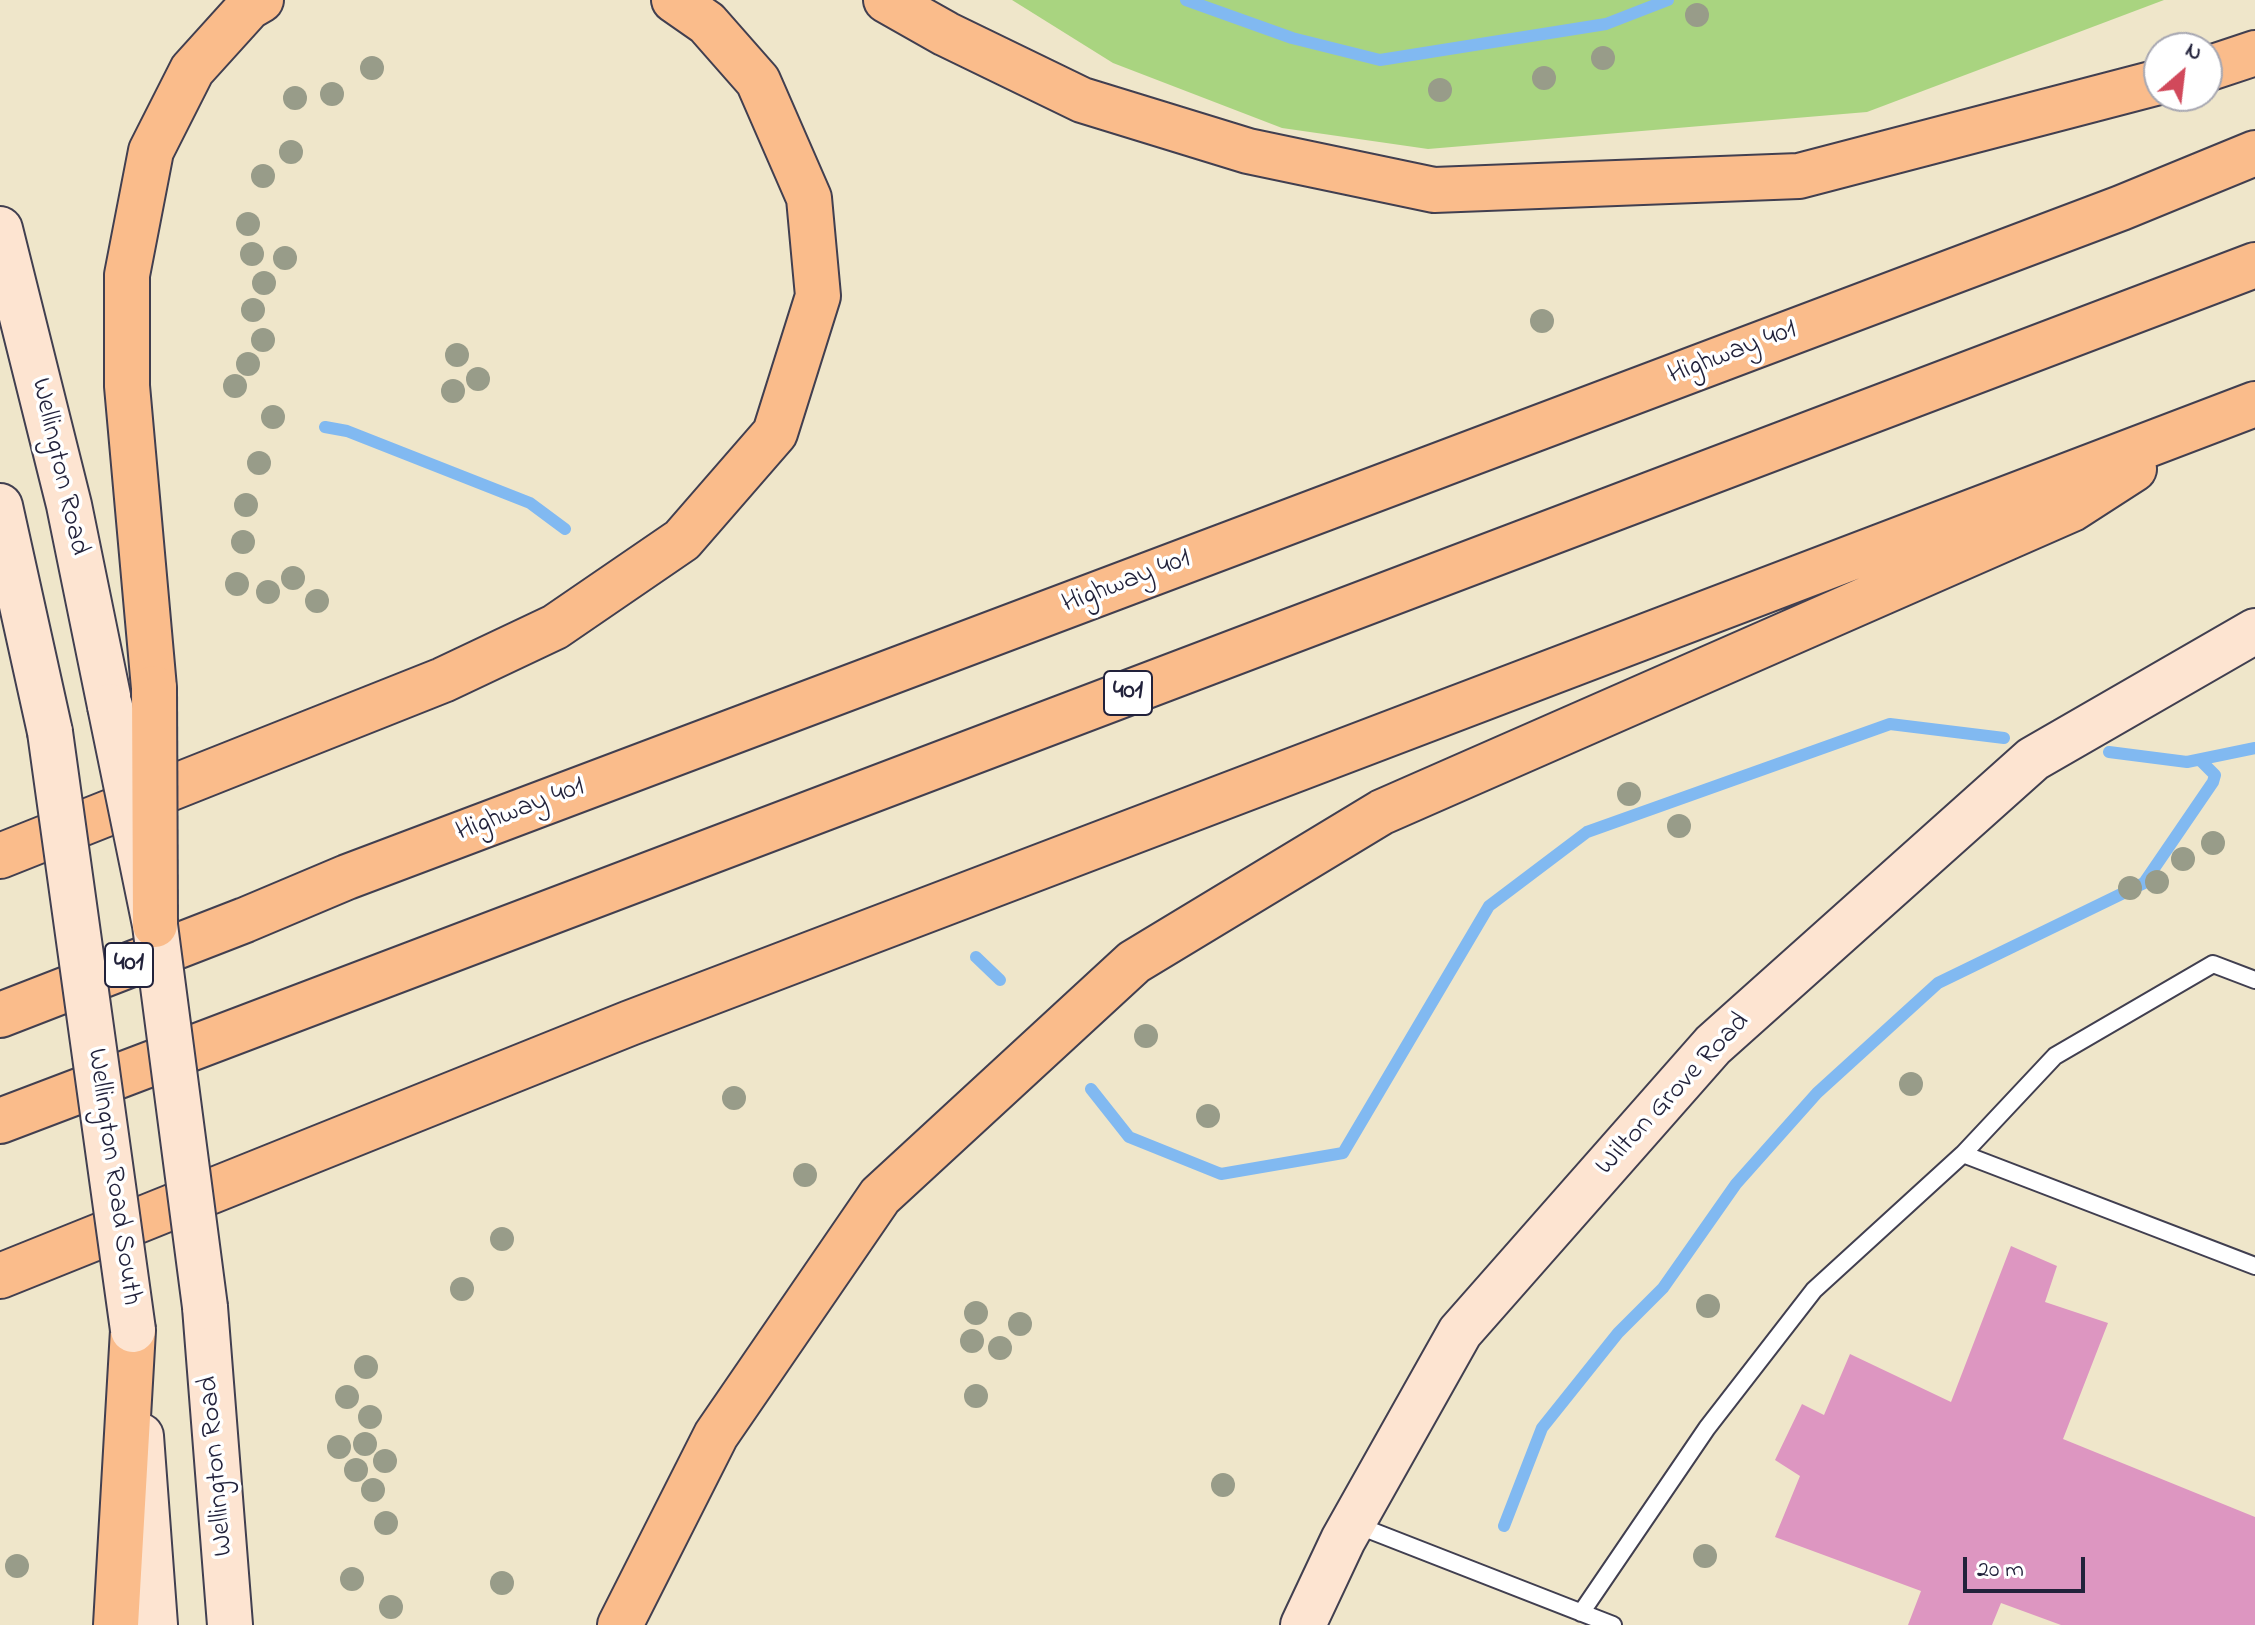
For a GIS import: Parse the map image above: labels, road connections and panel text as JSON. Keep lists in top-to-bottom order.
{
  "streets": {
    "highway": ["Highway 401", "401"],
    "main road": ["Wellington Road", "Wilton Grove Road", "Wellington Road South"]
  },
  "scale_bar": "20 m",
  "north": "top right"
}
